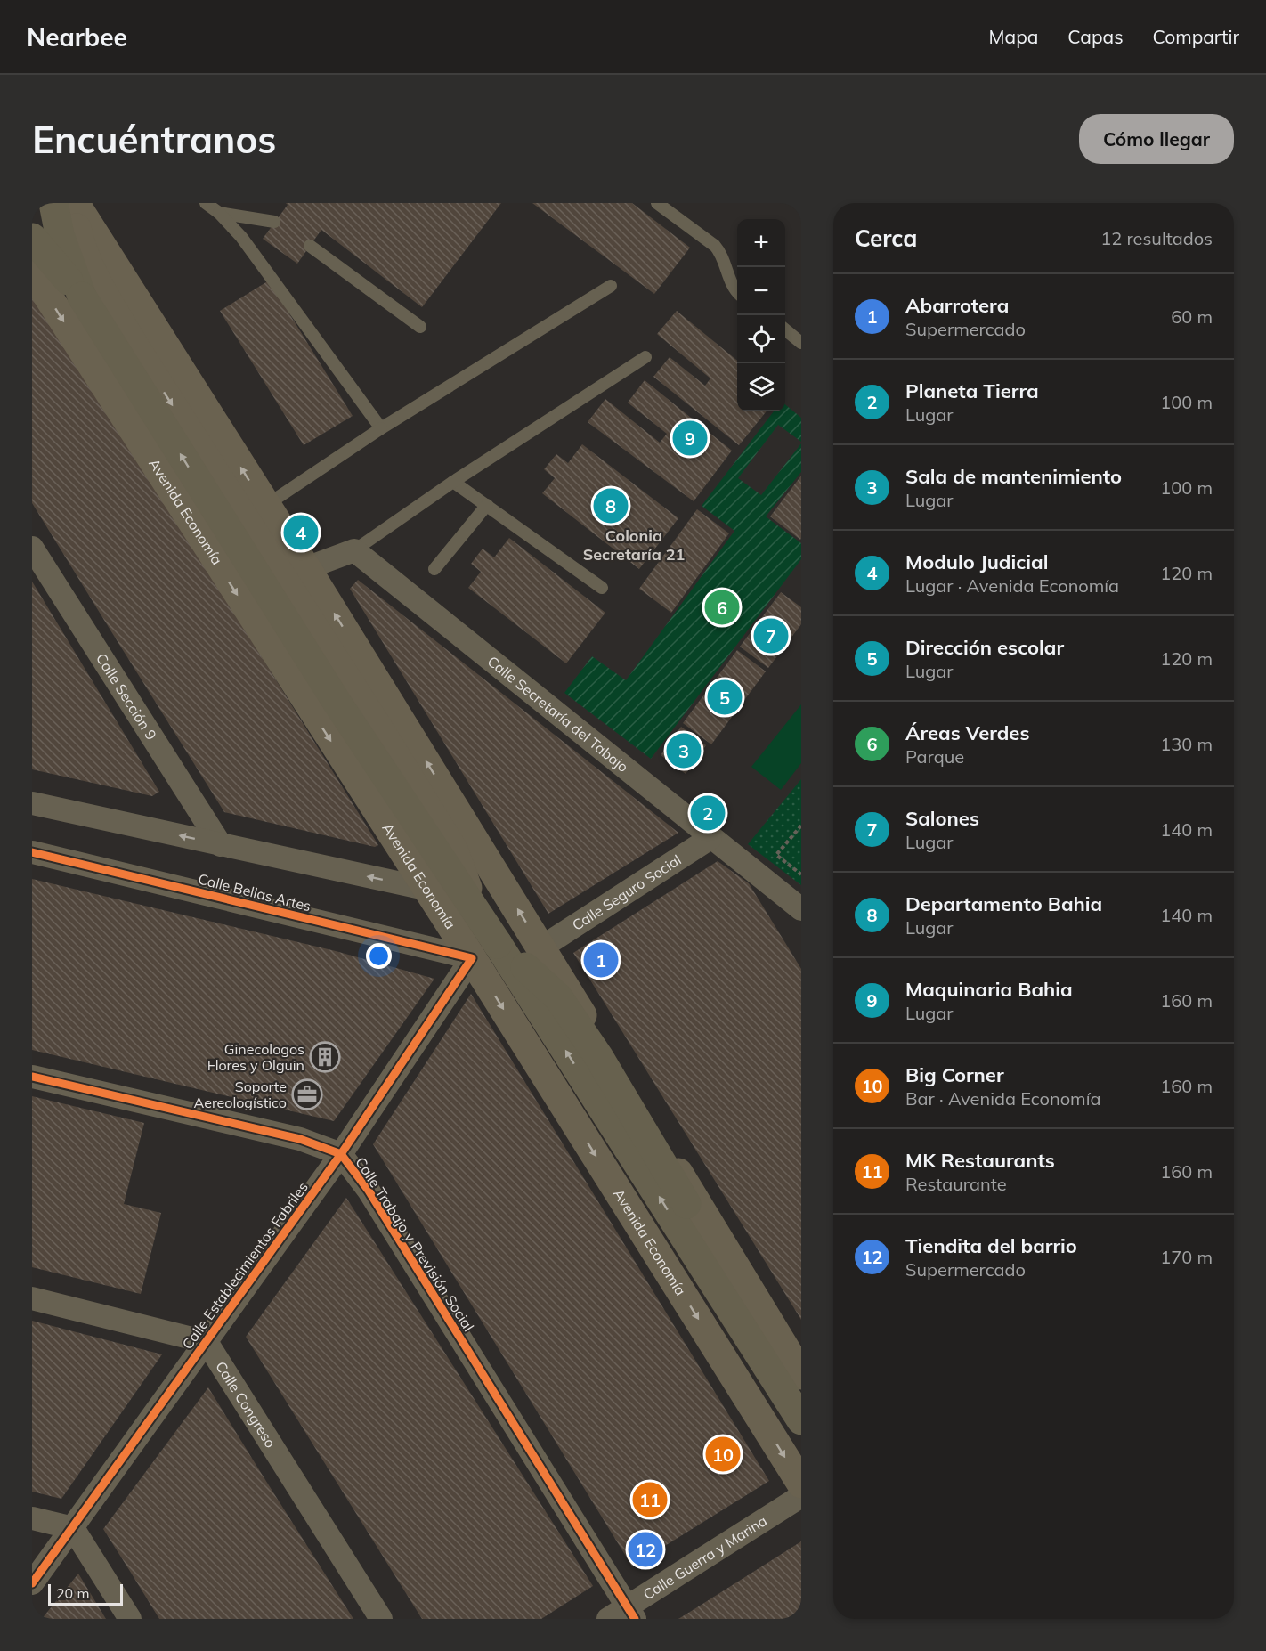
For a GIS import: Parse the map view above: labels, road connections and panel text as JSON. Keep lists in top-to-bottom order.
{
  "streets": {
    "main road": ["Avenida Economía"],
    "street": [
      "Calle Sección 9",
      "Calle Secretaría del Tabajo",
      "Calle Bellas Artes",
      "Calle Seguro Social",
      "Calle Trabajo y Previsión Social",
      "Calle Establecimientos Fabriles",
      "Calle Congreso",
      "Calle Guerra y Marina"
    ]
  },
  "crossings": [
    ["Avenida Economía", "Calle Bellas Artes"],
    ["Avenida Economía", "Calle Establecimientos Fabriles"],
    ["Calle Secretaría del Tabajo", "Calle Seguro Social"],
    ["Calle Bellas Artes", "Calle Establecimientos Fabriles"],
    ["Calle Trabajo y Previsión Social", "Calle Establecimientos Fabriles"],
    ["Calle Trabajo y Previsión Social", "Calle Guerra y Marina"],
    ["Calle Establecimientos Fabriles", "Calle Congreso"]
  ],
  "districts": ["Colonia Secretaría 21"],
  "places": {
    "building": ["Ginecologos Flores y Olguin"],
    "office": ["Soporte Aereologístico"]
  },
  "scale_bar": "20 m",
  "page": {
    "header": "Nearbee",
    "nav": ["Mapa", "Capas", "Compartir"],
    "buttons": "Cómo llegar",
    "title": "Encuéntranos",
    "heading": ["Cerca", "12 resultados"],
    "map_buttons": ["+", "−"],
    "list": [
      {
        "mark": "1",
        "name": "Abarrotera",
        "note": "Supermercado",
        "value": "60 m"
      },
      {
        "mark": "2",
        "name": "Planeta Tierra",
        "note": "Lugar",
        "value": "100 m"
      },
      {
        "mark": "3",
        "name": "Sala de mantenimiento",
        "note": "Lugar",
        "value": "100 m"
      },
      {
        "mark": "4",
        "name": "Modulo Judicial",
        "note": "Lugar · Avenida Economía",
        "value": "120 m"
      },
      {
        "mark": "5",
        "name": "Dirección escolar",
        "note": "Lugar",
        "value": "120 m"
      },
      {
        "mark": "6",
        "name": "Áreas Verdes",
        "note": "Parque",
        "value": "130 m"
      },
      {
        "mark": "7",
        "name": "Salones",
        "note": "Lugar",
        "value": "140 m"
      },
      {
        "mark": "8",
        "name": "Departamento Bahia",
        "note": "Lugar",
        "value": "140 m"
      },
      {
        "mark": "9",
        "name": "Maquinaria Bahia",
        "note": "Lugar",
        "value": "160 m"
      },
      {
        "mark": "10",
        "name": "Big Corner",
        "note": "Bar · Avenida Economía",
        "value": "160 m"
      },
      {
        "mark": "11",
        "name": "MK Restaurants",
        "note": "Restaurante",
        "value": "160 m"
      },
      {
        "mark": "12",
        "name": "Tiendita del barrio",
        "note": "Supermercado",
        "value": "170 m"
      }
    ],
    "pins": [
      "9",
      "8",
      "4",
      "6",
      "7",
      "5",
      "3",
      "2",
      "1",
      "10",
      "11",
      "12"
    ],
    "scale": "20 m"
  }
}
